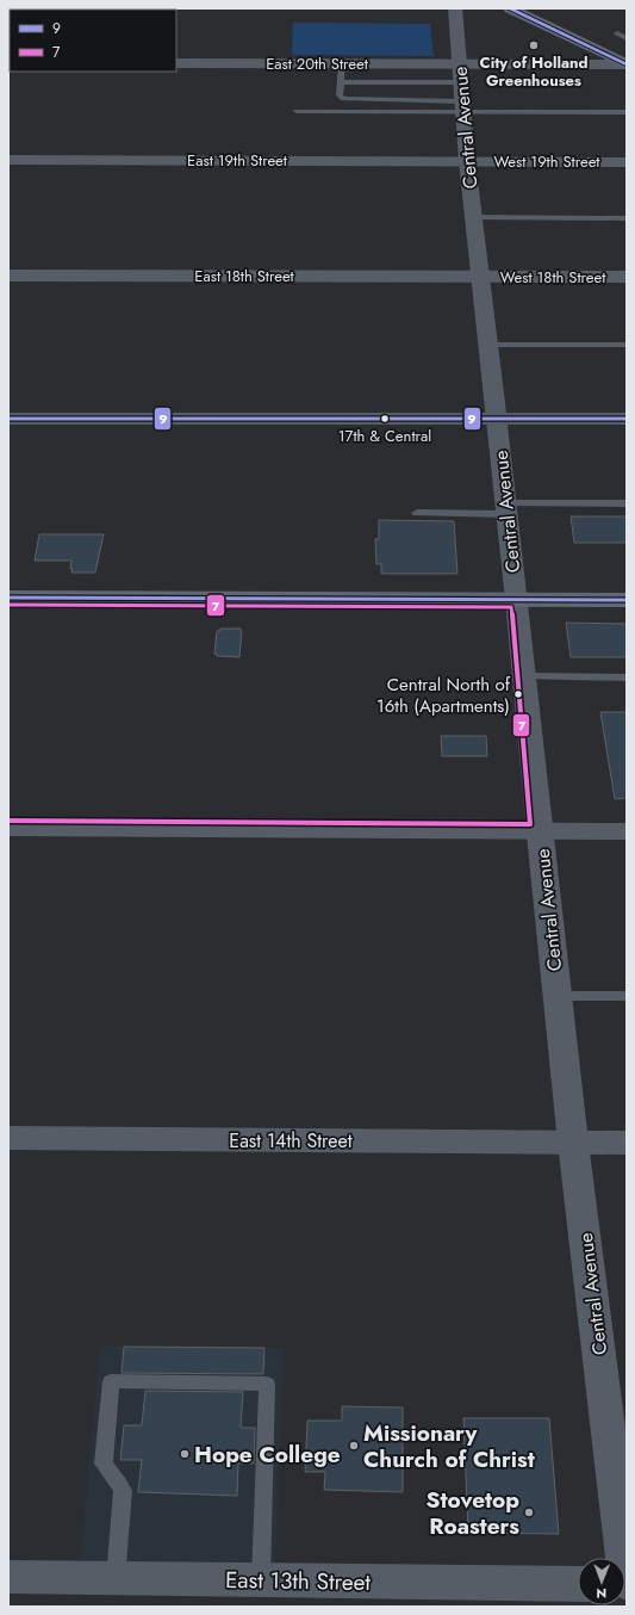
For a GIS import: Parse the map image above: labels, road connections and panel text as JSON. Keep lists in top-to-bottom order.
{
  "streets": {
    "street": [
      "East 20th Street",
      "Central Avenue",
      "East 19th Street",
      "West 19th Street",
      "East 18th Street",
      "West 18th Street",
      "East 14th Street",
      "East 13th Street"
    ]
  },
  "crossings": [
    ["East 20th Street", "Central Avenue"],
    ["Central Avenue", "East 19th Street"],
    ["Central Avenue", "West 19th Street"],
    ["Central Avenue", "East 18th Street"],
    ["Central Avenue", "West 18th Street"],
    ["Central Avenue", "East 14th Street"],
    ["East 19th Street", "West 19th Street"],
    ["East 18th Street", "West 18th Street"]
  ],
  "places": [
    "City of Holland Greenhouses",
    "17th & Central",
    "Central North of 16th (Apartments)",
    "Missionary Church of Christ",
    "Hope College",
    "Stovetop Roasters"
  ],
  "lines": ["transit line 9", "transit line 7"],
  "legend": ["9", "7"],
  "north": "bottom"
}
